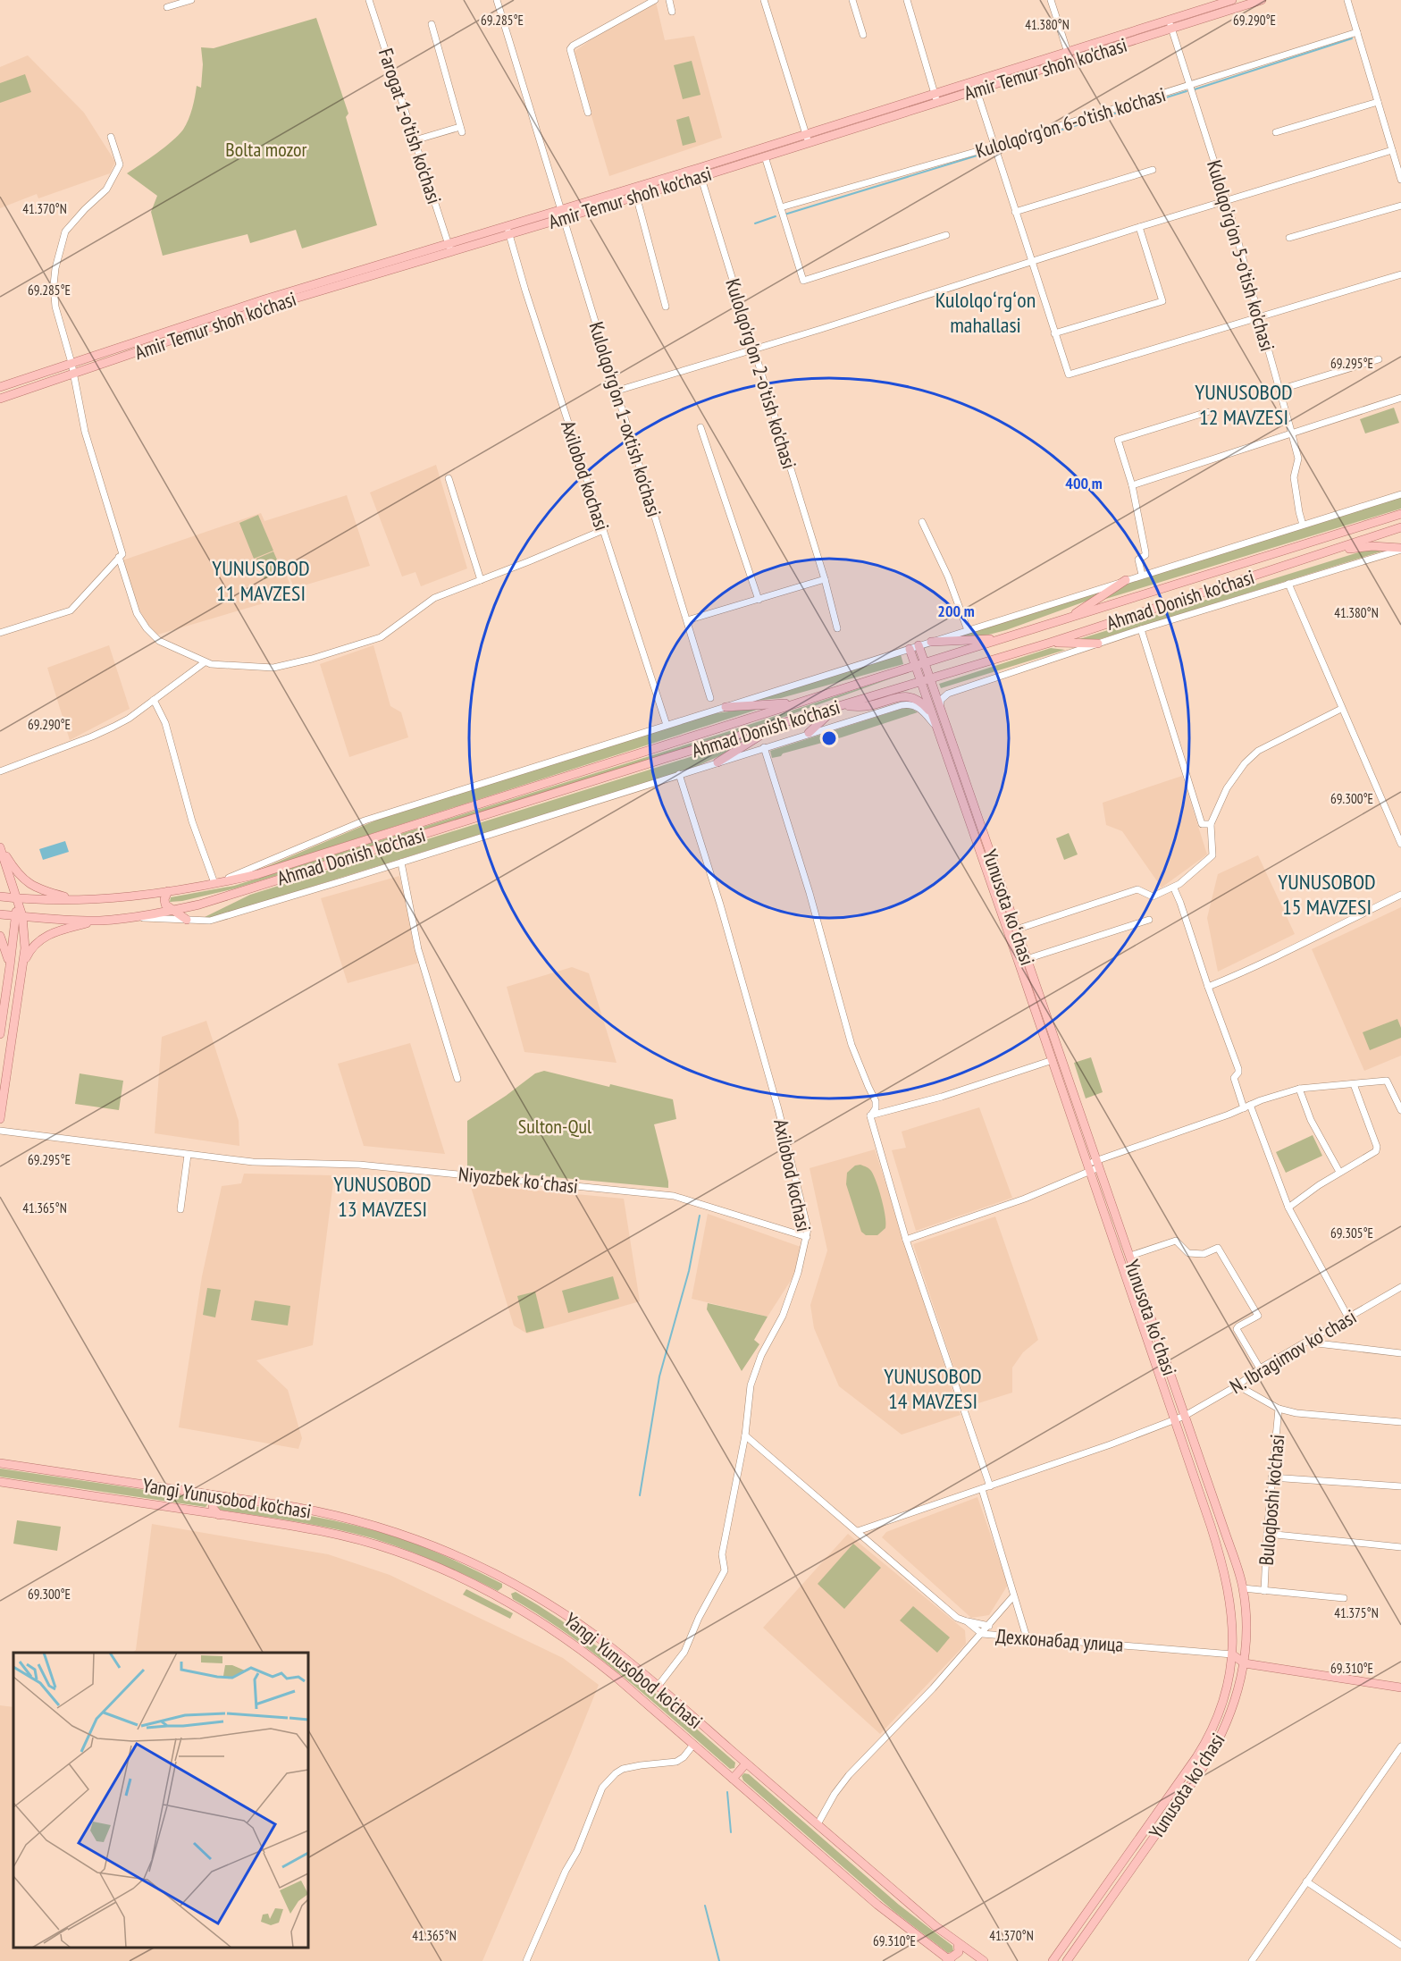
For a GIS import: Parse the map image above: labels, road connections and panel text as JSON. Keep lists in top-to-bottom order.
{
  "streets": {
    "main road": [
      "Amir Temur shoh ko'chasi",
      "Ahmad Donish ko'chasi",
      "Yunusota koʻchasi",
      "Yangi Yunusobod ko'chasi"
    ],
    "street": [
      "Kulolqo'rg'on 6-o'tish ko'chasi",
      "Farogat 1-o'tish ko'chasi",
      "Kulolqo'rg'on 5-o'tish ko'chasi",
      "Kulolqo'rg'on 2-o'tish ko'chasi",
      "Kulolqo'rg'on 1-oxtish ko'chasi",
      "Axilobod kochasi",
      "Niyozbek koʻchasi",
      "N. Ibragimov koʻchasi",
      "Buloqboshi ko'chasi",
      "Дехконабад улица"
    ]
  },
  "crossings": [
    ["Amir Temur shoh ko'chasi", "Farogat 1-o'tish ko'chasi"],
    ["Amir Temur shoh ko'chasi", "Kulolqo'rg'on 5-o'tish ko'chasi"],
    ["Amir Temur shoh ko'chasi", "Kulolqo'rg'on 2-o'tish ko'chasi"],
    ["Amir Temur shoh ko'chasi", "Kulolqo'rg'on 1-oxtish ko'chasi"],
    ["Amir Temur shoh ko'chasi", "Axilobod kochasi"],
    ["Kulolqo'rg'on 6-o'tish ko'chasi", "Kulolqo'rg'on 5-o'tish ko'chasi"],
    ["Kulolqo'rg'on 5-o'tish ko'chasi", "Ahmad Donish ko'chasi"],
    ["Axilobod kochasi", "Ahmad Donish ko'chasi"],
    ["Axilobod kochasi", "Niyozbek koʻchasi"],
    ["Axilobod kochasi", "Yangi Yunusobod ko'chasi"],
    ["Ahmad Donish ko'chasi", "Yunusota koʻchasi"],
    ["Yunusota koʻchasi", "N. Ibragimov koʻchasi"],
    ["Yunusota koʻchasi", "Дехконабад улица"],
    ["Yangi Yunusobod ko'chasi", "Дехконабад улица"]
  ],
  "districts": [
    "Kulolqoʻrgʻon mahallasi",
    "YUNUSOBOD 12 MAVZESI",
    "YUNUSOBOD 11 MAVZESI",
    "YUNUSOBOD 15 MAVZESI",
    "YUNUSOBOD 13 MAVZESI",
    "YUNUSOBOD 14 MAVZESI"
  ],
  "parks": ["Bolta mozor", "Sulton-Qul"],
  "coordinates": [
    "69.285°E",
    "69.290°E",
    "41.380°N",
    "41.370°N",
    "69.295°E",
    "69.300°E",
    "41.365°N",
    "69.305°E",
    "41.375°N",
    "69.310°E"
  ],
  "rings": ["400 m", "200 m"]
}
